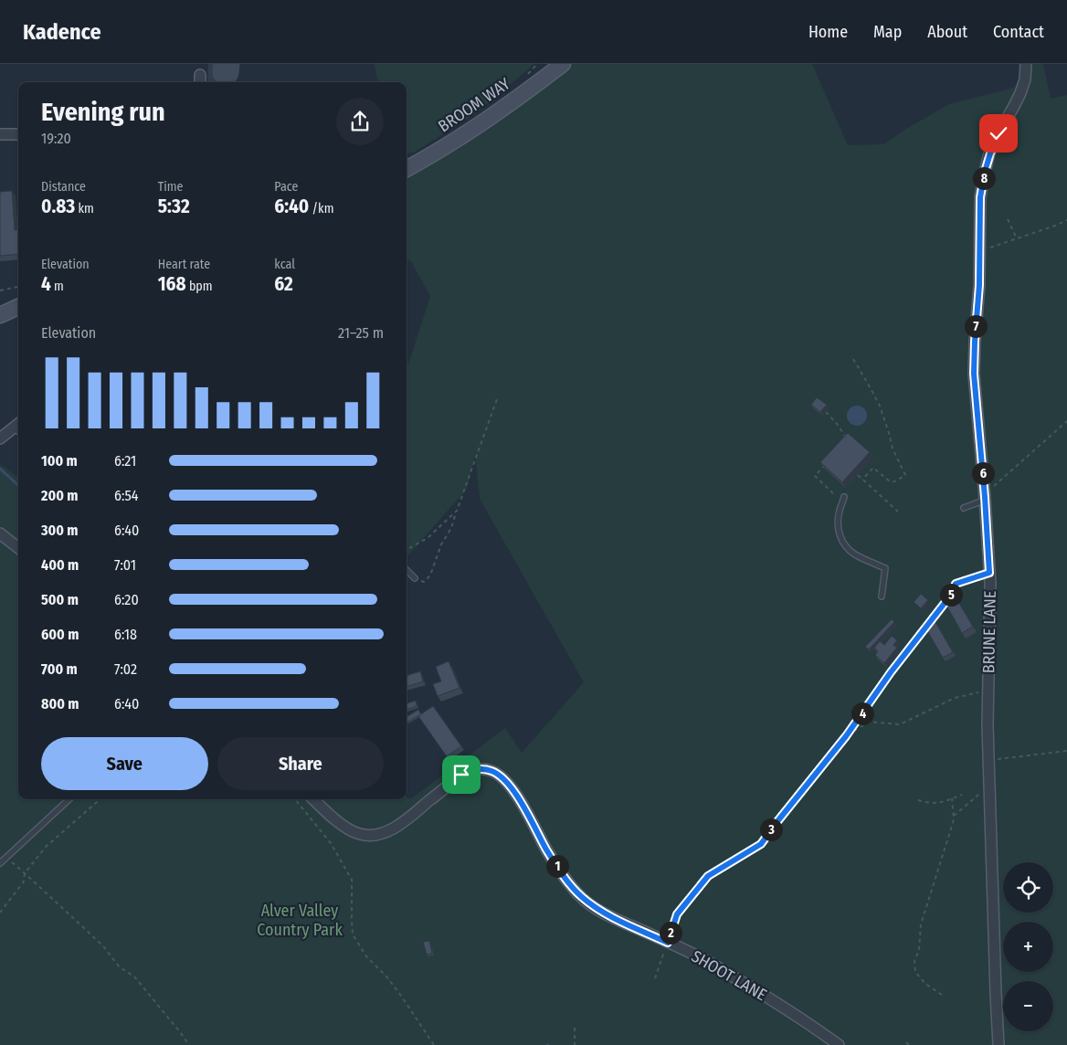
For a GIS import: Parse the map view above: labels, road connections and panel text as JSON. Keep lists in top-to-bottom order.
{
  "streets": {
    "main road": ["BROOM WAY"],
    "street": ["BRUNE LANE", "SHOOT LANE"]
  },
  "parks": ["Alver Valley Country Park"],
  "page": {
    "header": "Kadence",
    "nav": [
      "Home",
      "Map",
      "About",
      "Contact"
    ],
    "heading": ["Evening run", "19:20"],
    "stats": [
      ["Distance", "0.83 km"],
      ["Time", "5:32"],
      ["Pace", "6:40 /km"],
      ["Elevation", "4 m"],
      ["Heart rate", "168 bpm"],
      ["kcal", "62"]
    ],
    "pins": [
      "8",
      "7",
      "6",
      "5",
      "4",
      "3",
      "1",
      "2"
    ],
    "chart": ["Elevation", "21–25 m"],
    "list": [
      {
        "name": "100 m",
        "note": "6:21"
      },
      {
        "name": "200 m",
        "note": "6:54"
      },
      {
        "name": "300 m",
        "note": "6:40"
      },
      {
        "name": "400 m",
        "note": "7:01"
      },
      {
        "name": "500 m",
        "note": "6:20"
      },
      {
        "name": "600 m",
        "note": "6:18"
      },
      {
        "name": "700 m",
        "note": "7:02"
      },
      {
        "name": "800 m",
        "note": "6:40"
      }
    ],
    "buttons": ["Save", "Share"],
    "map_buttons": ["+", "−"]
  }
}
